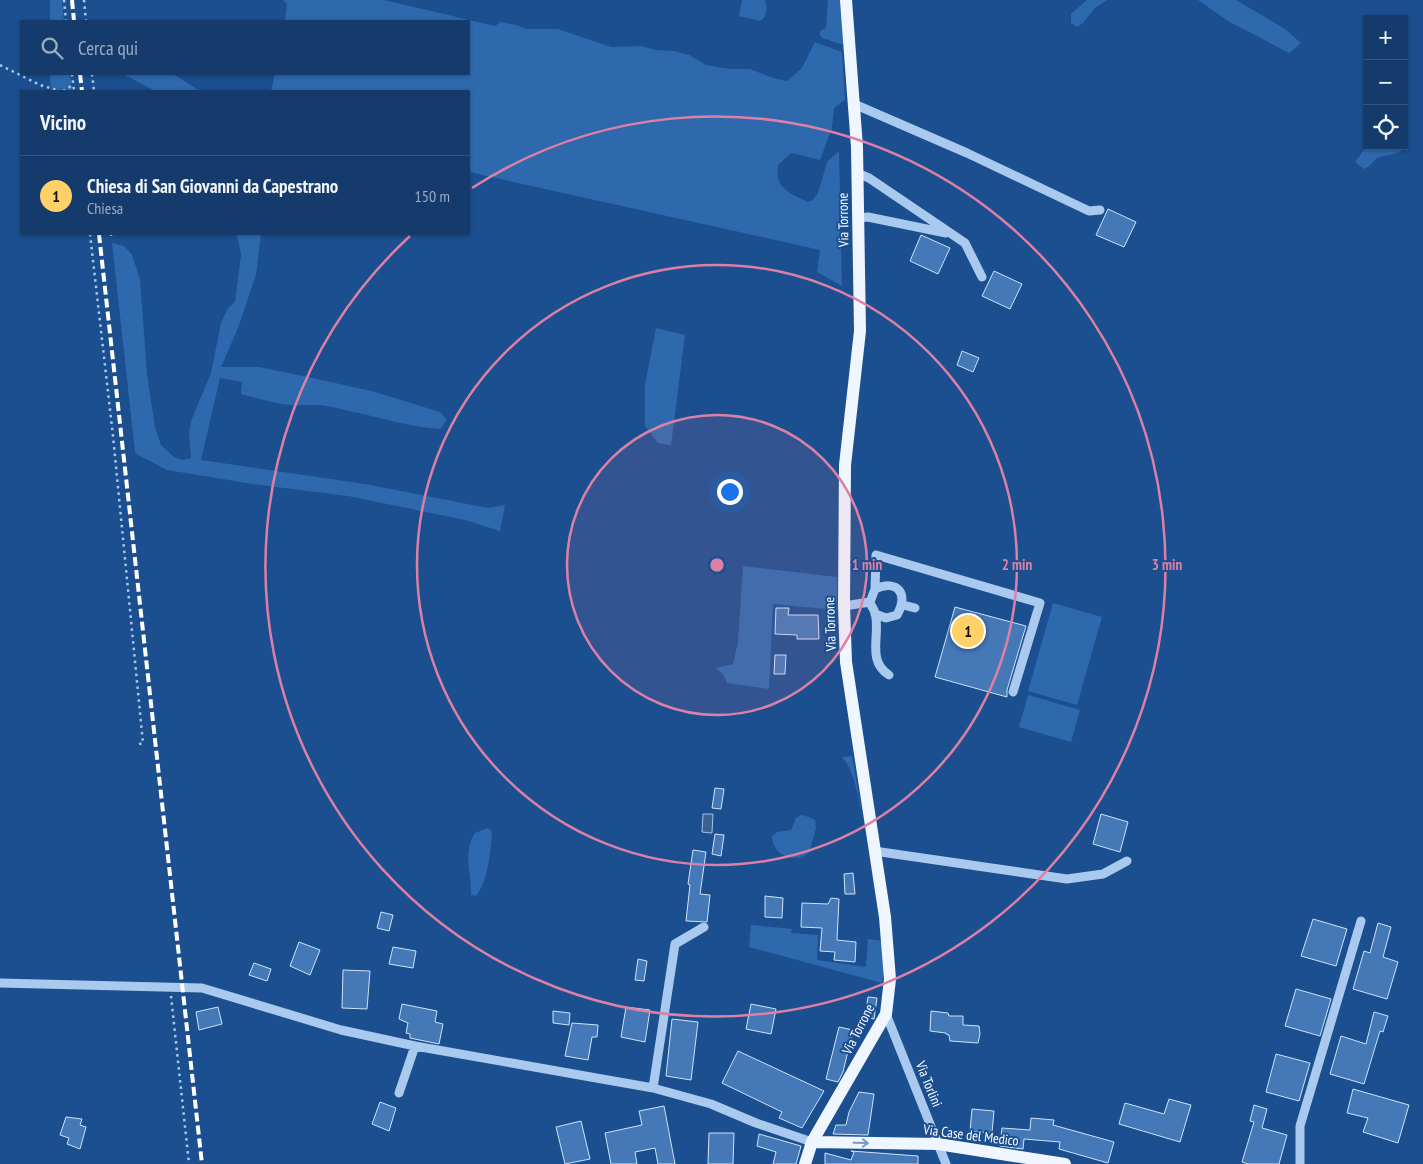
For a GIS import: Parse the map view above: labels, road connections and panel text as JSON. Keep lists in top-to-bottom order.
{
  "streets": {
    "main road": ["Via Torrone", "Via Case del Medico"],
    "street": ["Via Torlini"]
  },
  "crossings": [
    ["Via Torrone", "Via Torlini"],
    ["Via Torrone", "Via Case del Medico"],
    ["Via Torlini", "Via Case del Medico"]
  ],
  "one_way": ["Via Case del Medico"],
  "page": {
    "map_buttons": ["+", "−"],
    "search": "Cerca qui",
    "heading": "Vicino",
    "list": [
      {
        "mark": "1",
        "name": "Chiesa di San Giovanni da Capestrano",
        "note": "Chiesa",
        "value": "150 m"
      }
    ],
    "pins": "1"
  },
  "rings": ["1 min", "2 min", "3 min"]
}
